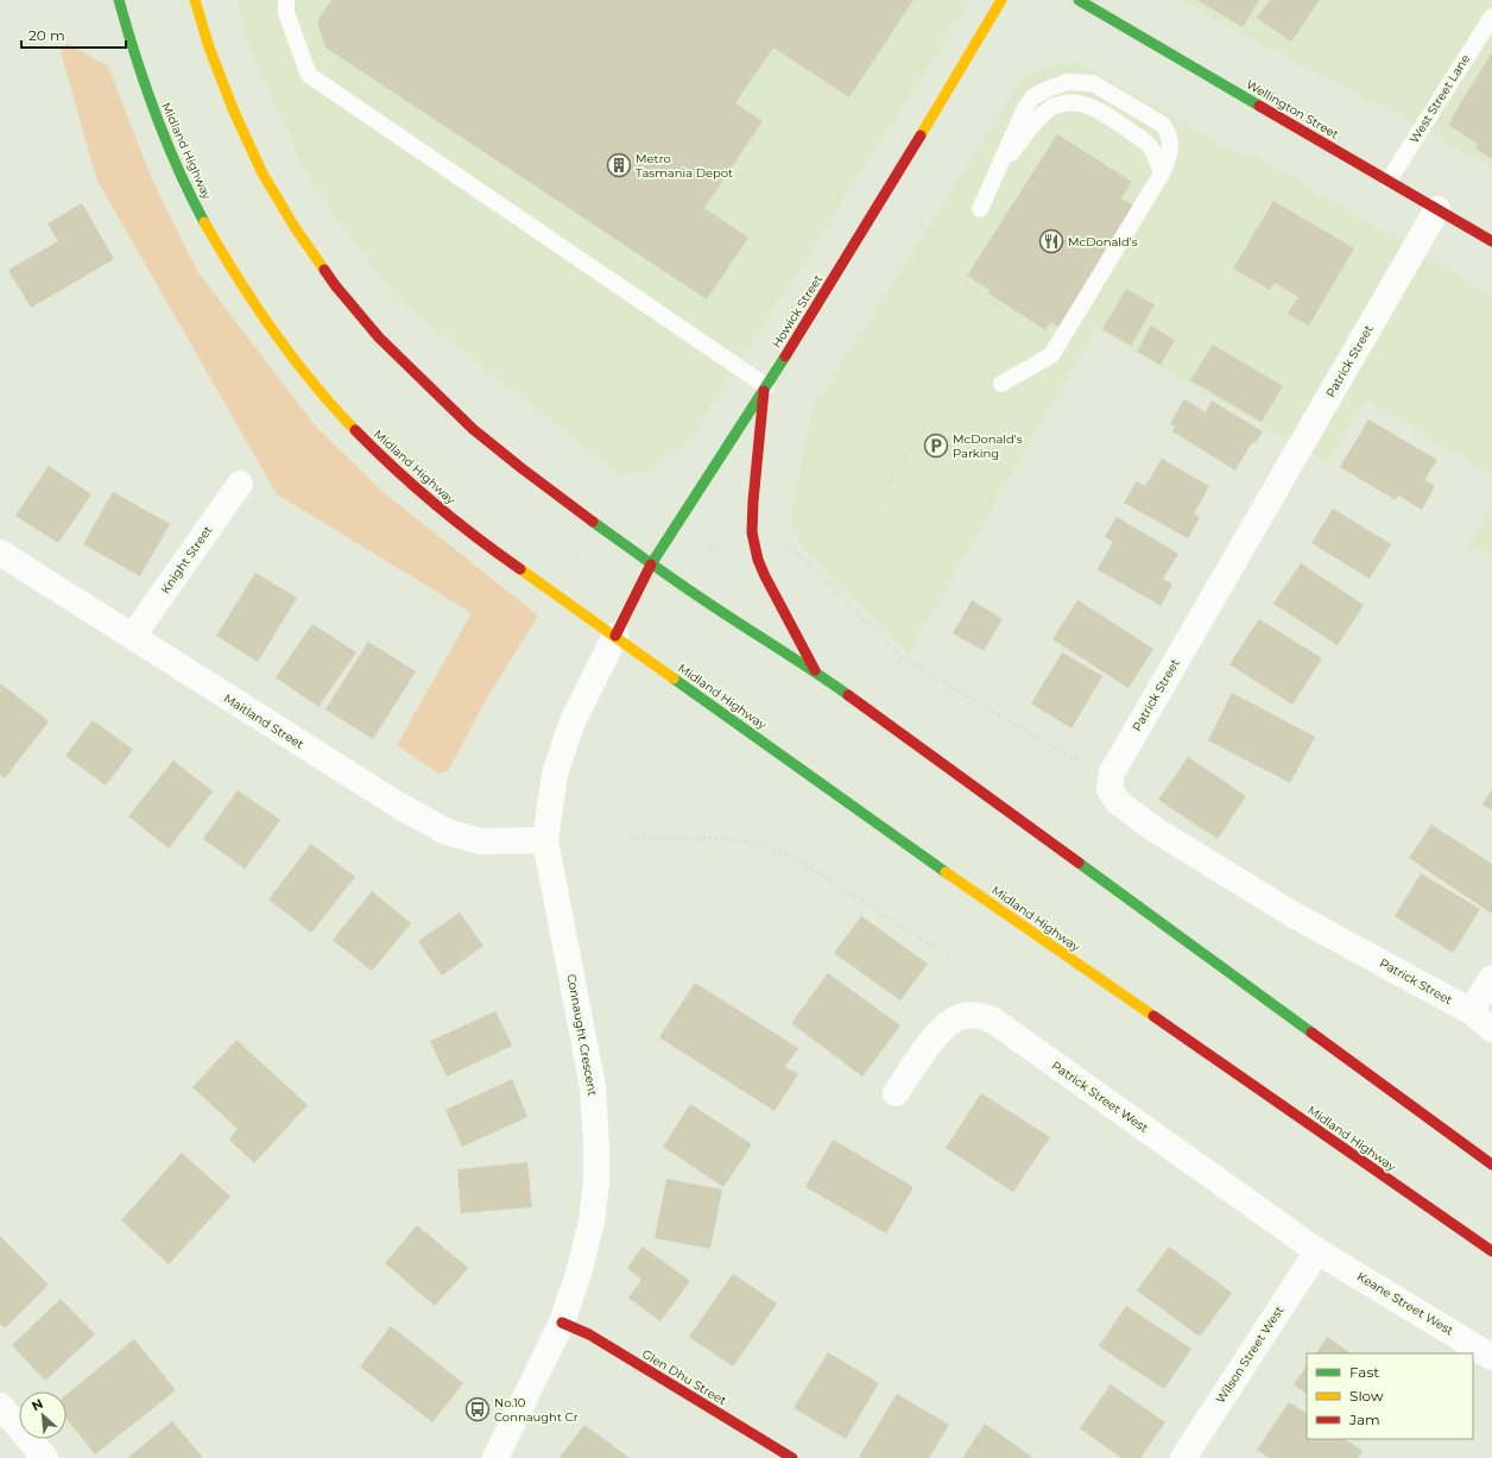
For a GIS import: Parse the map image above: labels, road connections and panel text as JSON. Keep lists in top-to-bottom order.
{
  "streets": {
    "main road": [
      "Wellington Street",
      "Midland Highway",
      "Howick Street",
      "Glen Dhu Street"
    ],
    "street": [
      "Patrick Street",
      "Knight Street",
      "Maitland Street",
      "Connaught Crescent",
      "Patrick Street West",
      "Keane Street West",
      "Wilson Street West"
    ],
    "lane": ["West Street Lane"]
  },
  "crossings": [
    ["West Street Lane", "Wellington Street"],
    ["Wellington Street", "Patrick Street"],
    ["Midland Highway", "Howick Street"],
    ["Midland Highway", "Connaught Crescent"],
    ["Howick Street", "Connaught Crescent"],
    ["Knight Street", "Maitland Street"],
    ["Maitland Street", "Connaught Crescent"],
    ["Connaught Crescent", "Glen Dhu Street"],
    ["Patrick Street West", "Keane Street West"],
    ["Patrick Street West", "Wilson Street West"],
    ["Keane Street West", "Wilson Street West"]
  ],
  "places": {
    "building": ["Metro Tasmania Depot"],
    "restaurant": ["McDonald's"],
    "parking": ["McDonald's Parking"],
    "bus stop": ["No.10 Connaught Cr"]
  },
  "legend": ["Fast", "Slow", "Jam"],
  "scale_bar": "20 m",
  "north": "top left"
}
